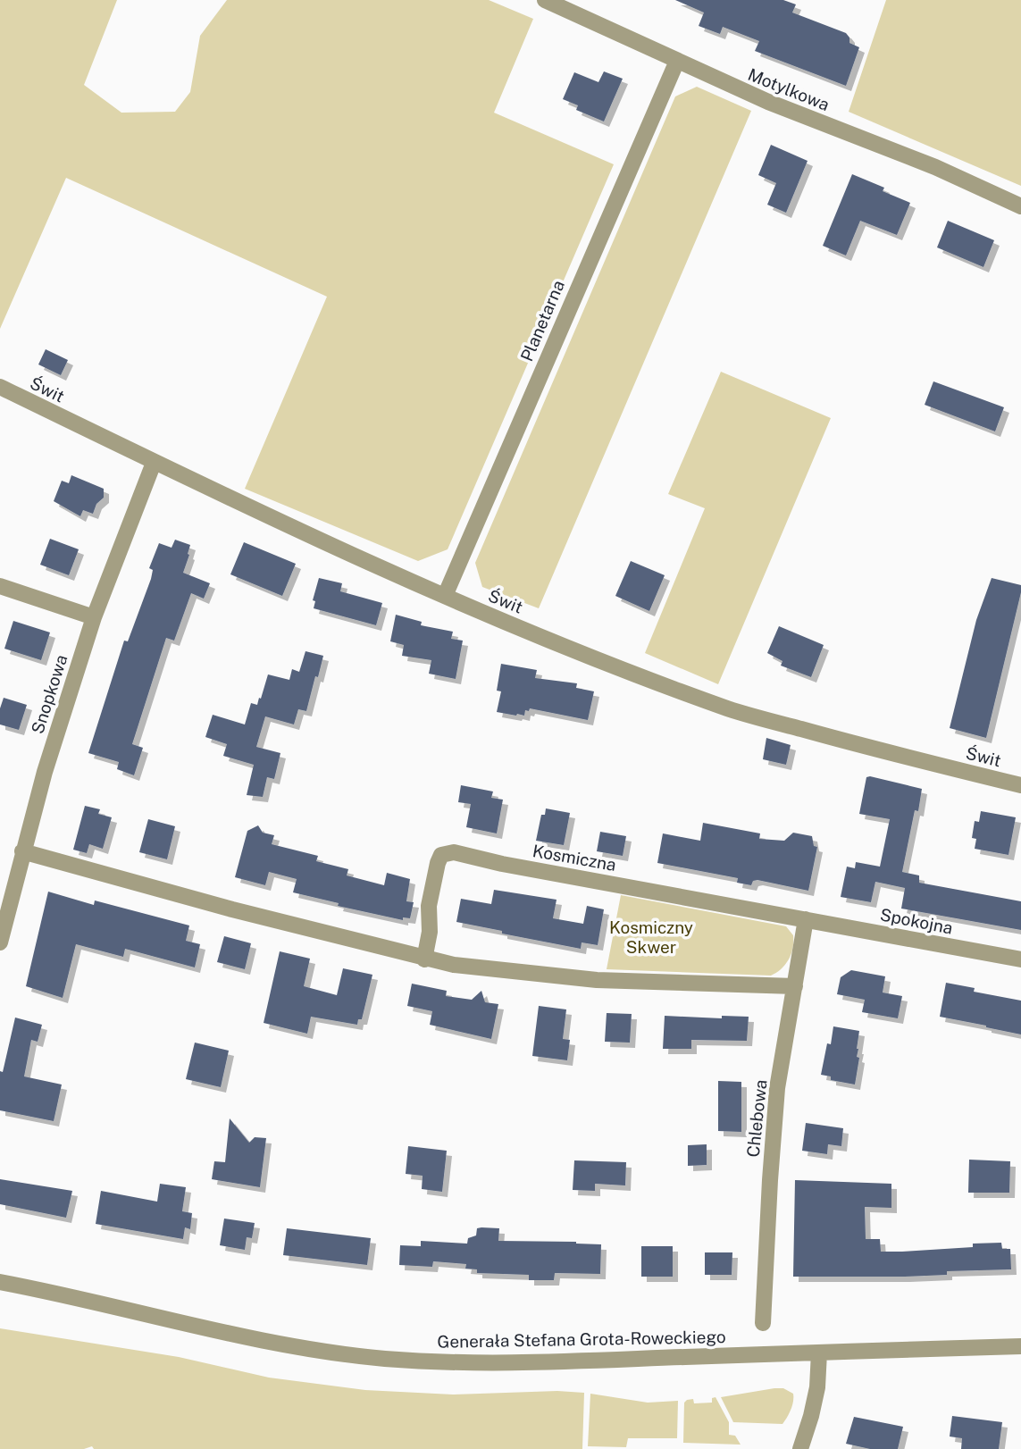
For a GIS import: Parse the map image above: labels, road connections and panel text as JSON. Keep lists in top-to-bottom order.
{
  "streets": {
    "street": [
      "Motylkowa",
      "Planetarna",
      "Świt",
      "Snopkowa",
      "Kosmiczna",
      "Spokojna",
      "Chlebowa",
      "Generała Stefana Grota-Roweckiego"
    ]
  },
  "crossings": [
    ["Motylkowa", "Planetarna"],
    ["Planetarna", "Świt"],
    ["Świt", "Snopkowa"],
    ["Kosmiczna", "Spokojna"],
    ["Kosmiczna", "Chlebowa"],
    ["Spokojna", "Chlebowa"]
  ],
  "parks": ["Kosmiczny Skwer"]
}
